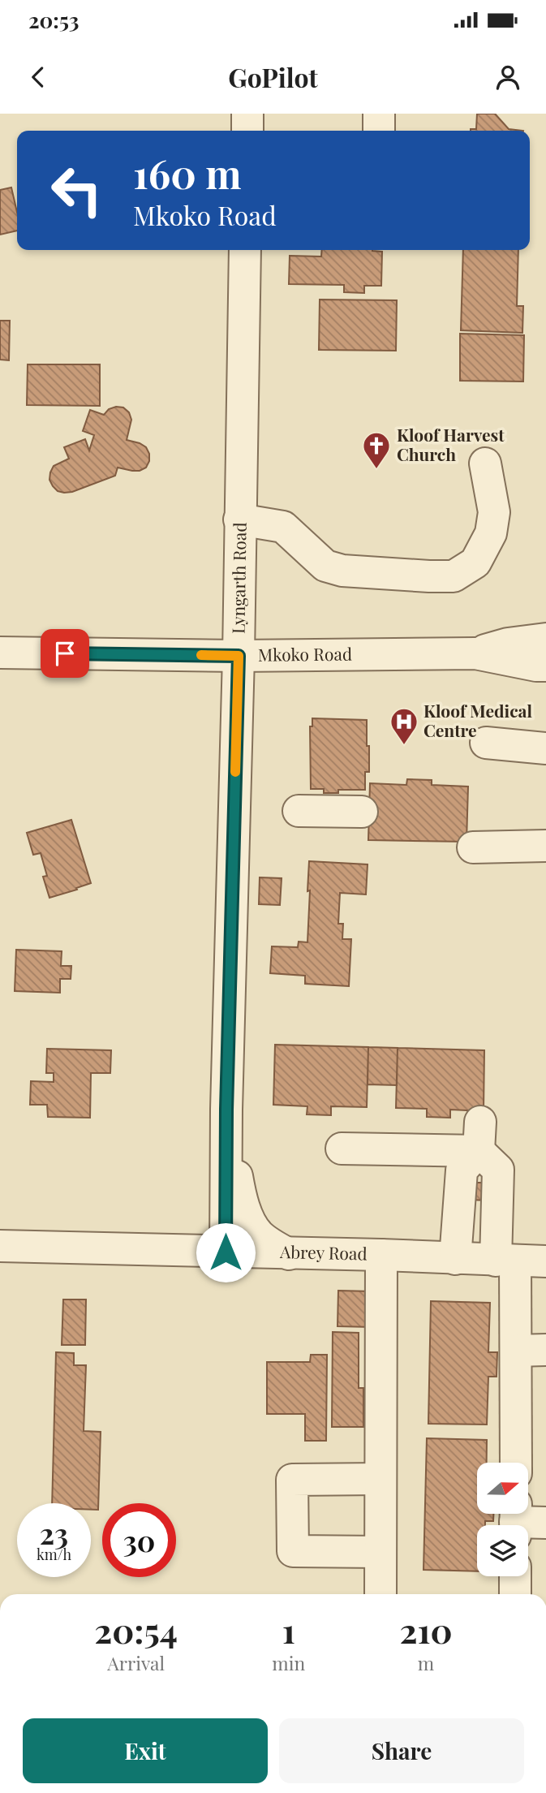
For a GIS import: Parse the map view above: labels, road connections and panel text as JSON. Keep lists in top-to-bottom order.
{
  "streets": {
    "street": ["Lyngarth Road", "Mkoko Road", "Abrey Road"]
  },
  "crossings": [
    ["Lyngarth Road", "Mkoko Road"],
    ["Lyngarth Road", "Abrey Road"]
  ],
  "places": {
    "church": ["Kloof Harvest Church"],
    "hospital": ["Kloof Medical Centre"]
  },
  "north": "right",
  "page": {
    "status": "20:53",
    "header": "GoPilot",
    "turn": ["160 m", "Mkoko Road"],
    "speed": "23 km/h",
    "limit": "30",
    "eta": [
      "20:54",
      "Arrival",
      "1",
      "min",
      "210",
      "m"
    ],
    "buttons": ["Exit", "Share"]
  }
}
